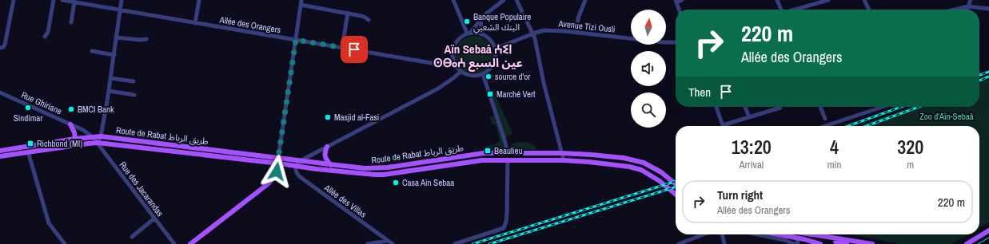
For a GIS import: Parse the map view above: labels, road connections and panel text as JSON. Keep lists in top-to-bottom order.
{
  "streets": {
    "main road": ["Route de Rabat طريق الرباط"],
    "street": [
      "Allée des Orangers",
      "Avenue Tizi Ousli",
      "Rue Ghiriane",
      "Rue des Jacarandas",
      "Allée des Villas"
    ]
  },
  "crossings": [
    ["Allée des Orangers", "Avenue Tizi Ousli"],
    ["Rue Ghiriane", "Route de Rabat طريق الرباط"],
    ["Rue Ghiriane", "Rue des Jacarandas"],
    ["Route de Rabat طريق الرباط", "Rue des Jacarandas"],
    ["Route de Rabat طريق الرباط", "Allée des Villas"]
  ],
  "districts": ["Aïn Sebaâ ⵄⵉⵏ ⵙⴱⴰⵄ عين السبع"],
  "parks": ["Zoo d'Aïn-Sebaâ"],
  "places": {
    "other": [
      "Banque Populaire البنك الشعبي",
      "source d'or",
      "Sindimar",
      "BMCI Bank",
      "Masjid al-Fasi",
      "Casa Ain Sebaa"
    ],
    "transit": ["Marché Vert", "Richbond (MI)", "Beaulieu"]
  },
  "north": "top",
  "page": {
    "turn": ["220 m", "Allée des Orangers"],
    "then": "Then",
    "eta": [
      "13:20",
      "Arrival",
      "4",
      "min",
      "320",
      "m"
    ],
    "list": [
      {
        "name": "Turn right",
        "note": "Allée des Orangers",
        "value": "220 m"
      }
    ]
  }
}
